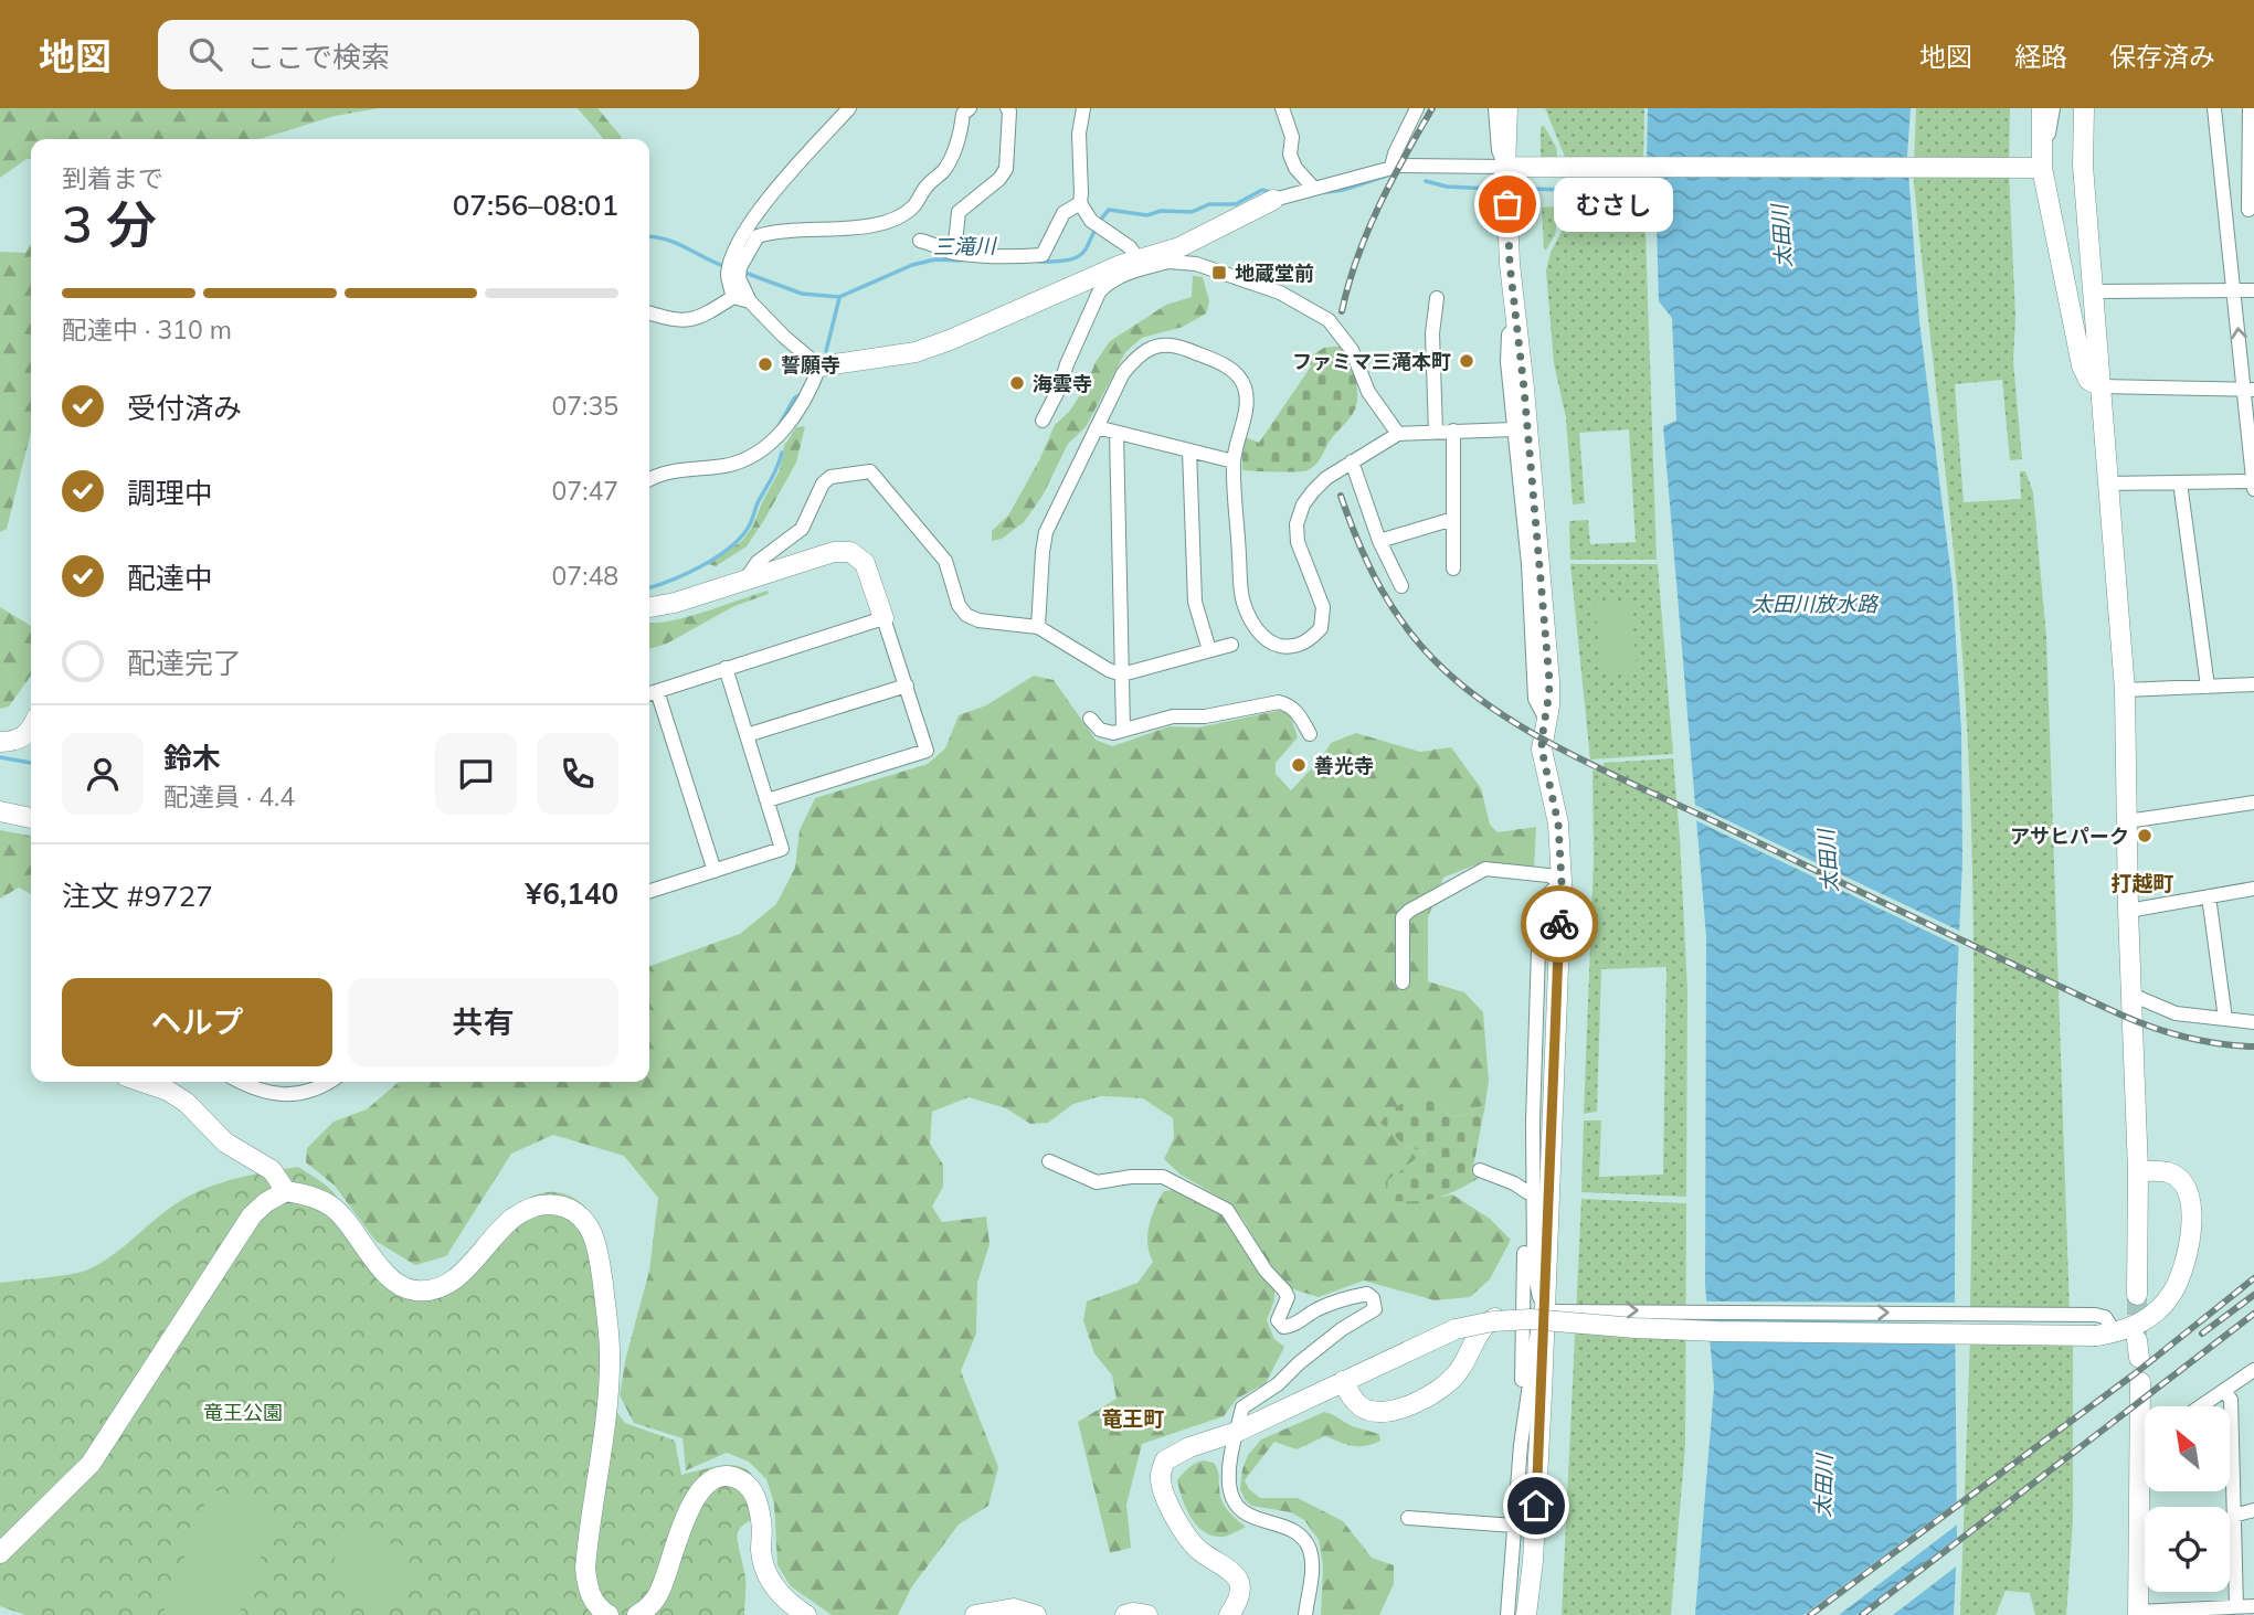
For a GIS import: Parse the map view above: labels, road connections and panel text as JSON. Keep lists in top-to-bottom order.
{
  "districts": ["打越町", "竜王町"],
  "water": ["太田川", "三滝川", "太田川放水路"],
  "parks": ["竜王公園"],
  "places": {
    "other": [
      "むさし",
      "ファミマ三滝本町",
      "誓願寺",
      "海雲寺",
      "善光寺",
      "アサヒパーク"
    ],
    "transit": ["地蔵堂前"]
  },
  "north": "top left",
  "page": {
    "header": "地図",
    "search": "ここで検索",
    "nav": ["地図", "経路", "保存済み"],
    "heading": ["3 分", "到着まで", "07:56–08:01"],
    "panel": [
      "鈴木",
      "配達員 · 4.4",
      "注文 #9727",
      "¥6,140"
    ],
    "bubble": "むさし",
    "bar": "配達中 · 310 m",
    "list": [
      ["受付済み", "07:35"],
      ["調理中", "07:47"],
      ["配達中", "07:48"],
      "配達完了"
    ],
    "buttons": ["ヘルプ", "共有"]
  }
}
